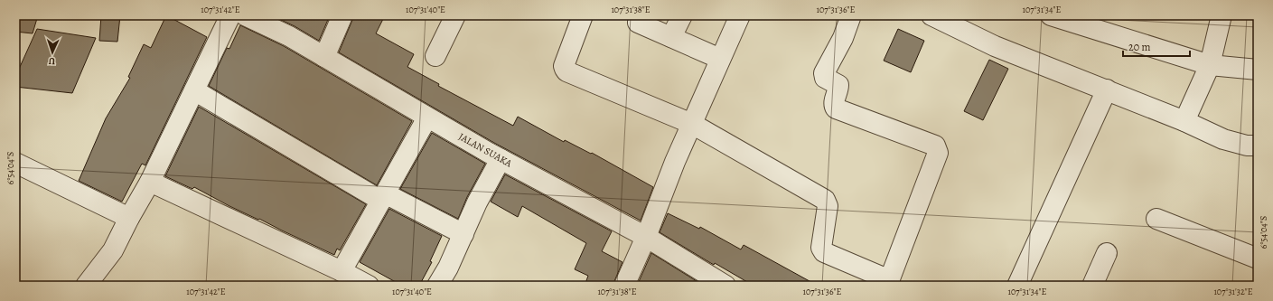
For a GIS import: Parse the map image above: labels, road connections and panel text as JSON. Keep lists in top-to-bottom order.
{
  "streets": {
    "street": ["JALAN SUAKA"]
  },
  "scale_bar": "20 m",
  "north": "bottom",
  "coordinates": [
    "107°31'42\"E",
    "107°31'40\"E",
    "107°31'38\"E",
    "107°31'36\"E",
    "107°31'34\"E",
    "6°54'04\"S",
    "107°31'32\"E"
  ]
}
